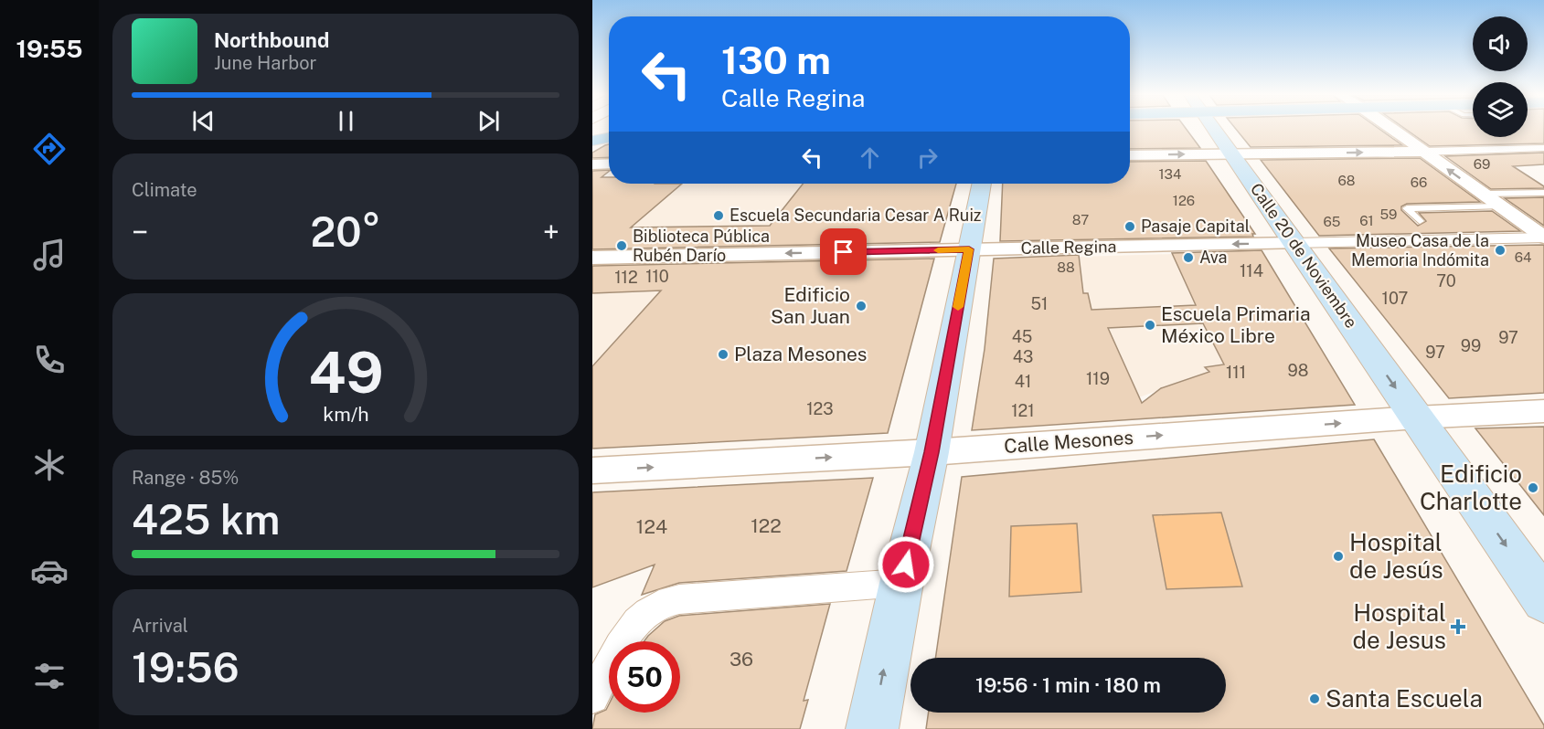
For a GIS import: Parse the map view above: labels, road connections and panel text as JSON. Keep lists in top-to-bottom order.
{
  "streets": {
    "main road": ["Calle 20 de Noviembre"],
    "street": ["Calle Regina", "Calle Mesones"]
  },
  "crossings": [
    ["Calle Regina", "Calle 20 de Noviembre"],
    ["Calle 20 de Noviembre", "Calle Mesones"]
  ],
  "one_way": ["Calle Regina", "Calle 20 de Noviembre", "Calle Mesones"],
  "places": {
    "other": [
      "Escuela Secundaria Cesar A Ruiz",
      "Pasaje Capital",
      "Biblioteca Pública Rubén Darío",
      "Museo Casa de la Memoria Indómita",
      "Ava",
      "Edificio San Juan",
      "Escuela Primaria México Libre",
      "Plaza Mesones",
      "Edificio Charlotte",
      "Hospital de Jesús",
      "Santa Escuela"
    ],
    "health": ["Hospital de Jesus"]
  },
  "house_numbers": [
    "69",
    "134",
    "68",
    "66",
    "126",
    "59",
    "87",
    "61",
    "65",
    "64",
    "88",
    "114",
    "110",
    "112",
    "70",
    "107",
    "51",
    "45",
    "97",
    "99",
    "97",
    "43",
    "98",
    "111",
    "119",
    "41",
    "123",
    "121",
    "122",
    "124",
    "36"
  ],
  "page": {
    "tabs": "19:55",
    "turn": ["130 m", "Calle Regina"],
    "song": ["Northbound", "June Harbor"],
    "tile": [
      "Climate",
      ["Range · 85%", "425 km"],
      ["Arrival", "19:56"]
    ],
    "heat": ["−", "20°", "+"],
    "limit": "50",
    "trip": "19:56 · 1 min · 180 m",
    "gauge": ["49", "km/h"]
  }
}
